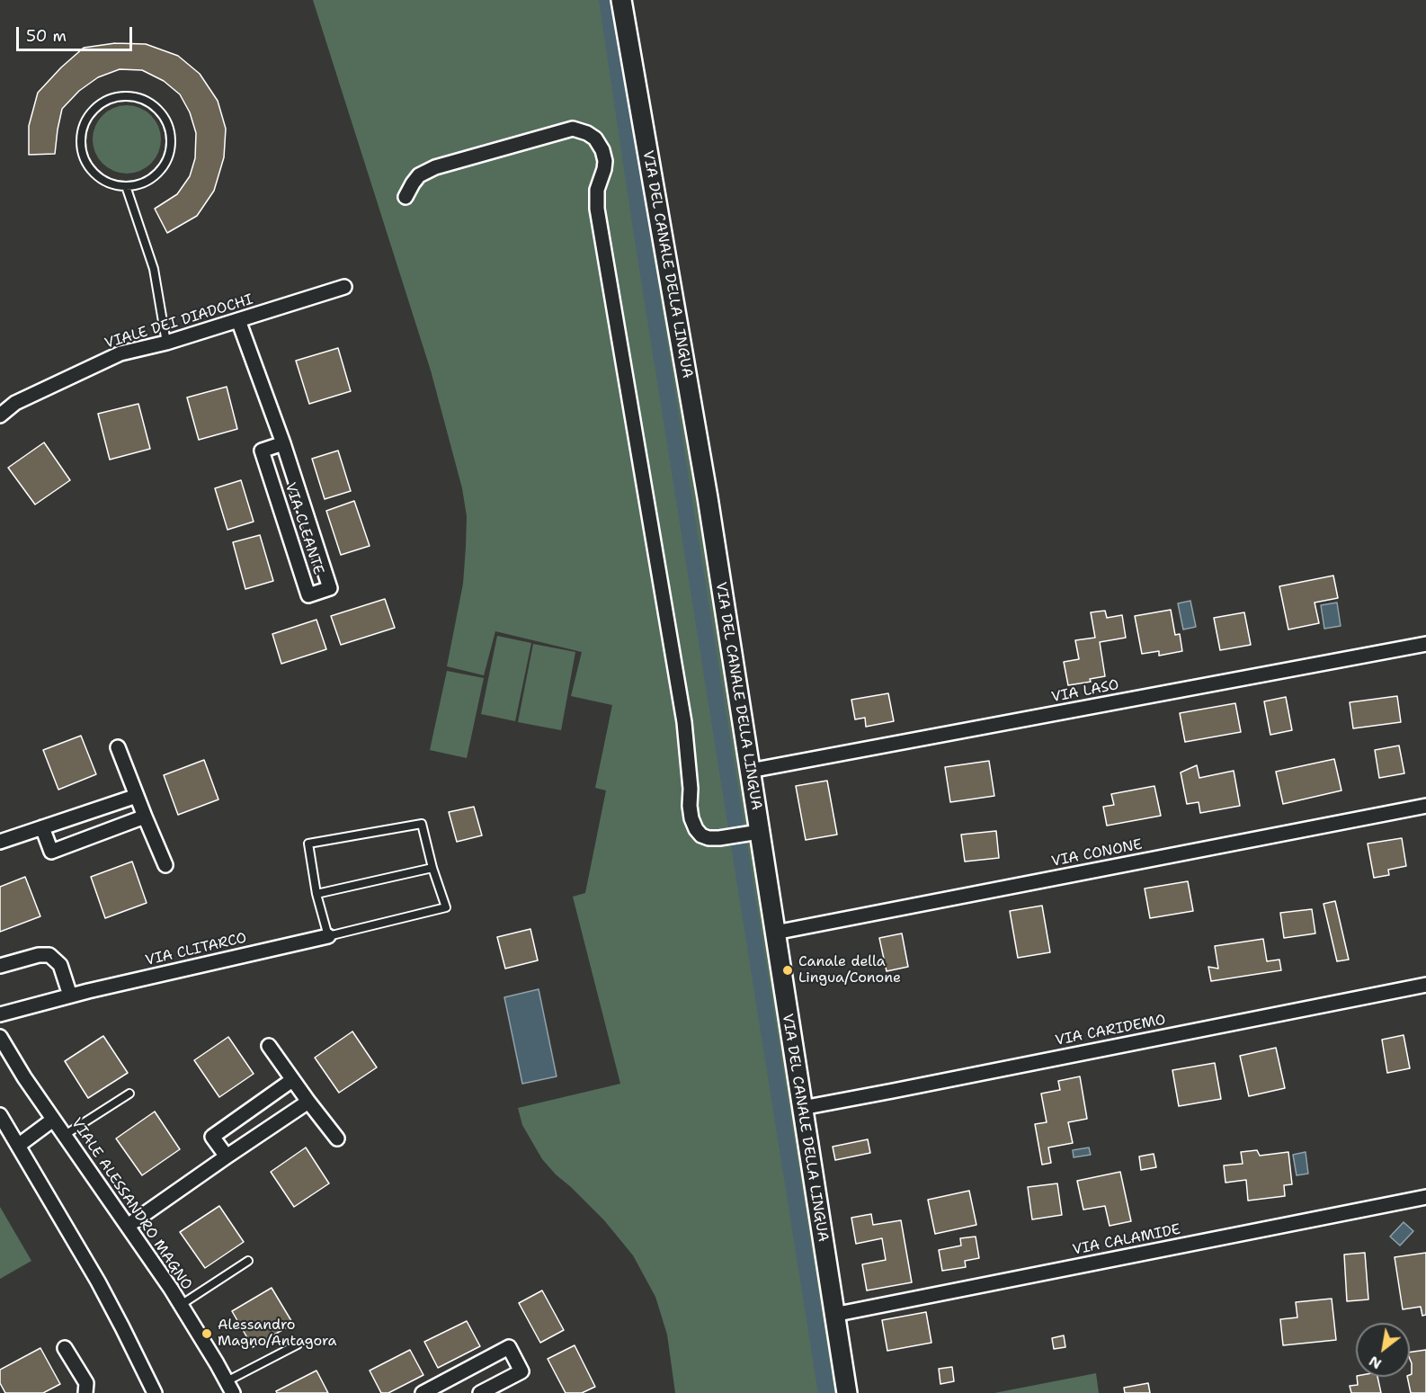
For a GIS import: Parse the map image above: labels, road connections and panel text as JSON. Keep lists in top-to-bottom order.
{
  "streets": {
    "street": [
      "VIA DEL CANALE DELLA LINGUA",
      "VIALE DEI DIADOCHI",
      "VIA CLEANTE",
      "VIA LASO",
      "VIA CONONE",
      "VIA CLITARCO",
      "VIA CARIDEMO",
      "VIALE ALESSANDRO MAGNO",
      "VIA CALAMIDE"
    ]
  },
  "crossings": [
    ["VIA DEL CANALE DELLA LINGUA", "VIA LASO"],
    ["VIA DEL CANALE DELLA LINGUA", "VIA CONONE"],
    ["VIA DEL CANALE DELLA LINGUA", "VIA CARIDEMO"],
    ["VIA DEL CANALE DELLA LINGUA", "VIA CALAMIDE"],
    ["VIALE DEI DIADOCHI", "VIA CLEANTE"]
  ],
  "places": ["Canale della Lingua/Conone", "Alessandro Magno/Antagora"],
  "scale_bar": "50 m",
  "north": "bottom left"
}
